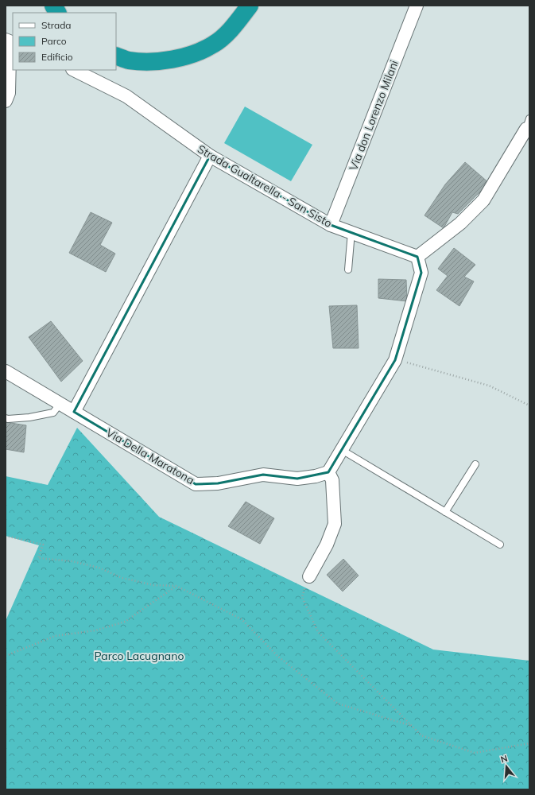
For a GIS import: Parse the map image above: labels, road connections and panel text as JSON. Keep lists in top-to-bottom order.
{
  "streets": {
    "street": ["Via don Lorenzo Milani", "Strada Gualtarella - San Sisto", "Via Della Maratona"]
  },
  "crossings": [
    ["Via don Lorenzo Milani", "Strada Gualtarella - San Sisto"]
  ],
  "parks": ["Parco Lacugnano"],
  "legend": ["Strada", "Parco", "Edificio"],
  "north": "top"
}
